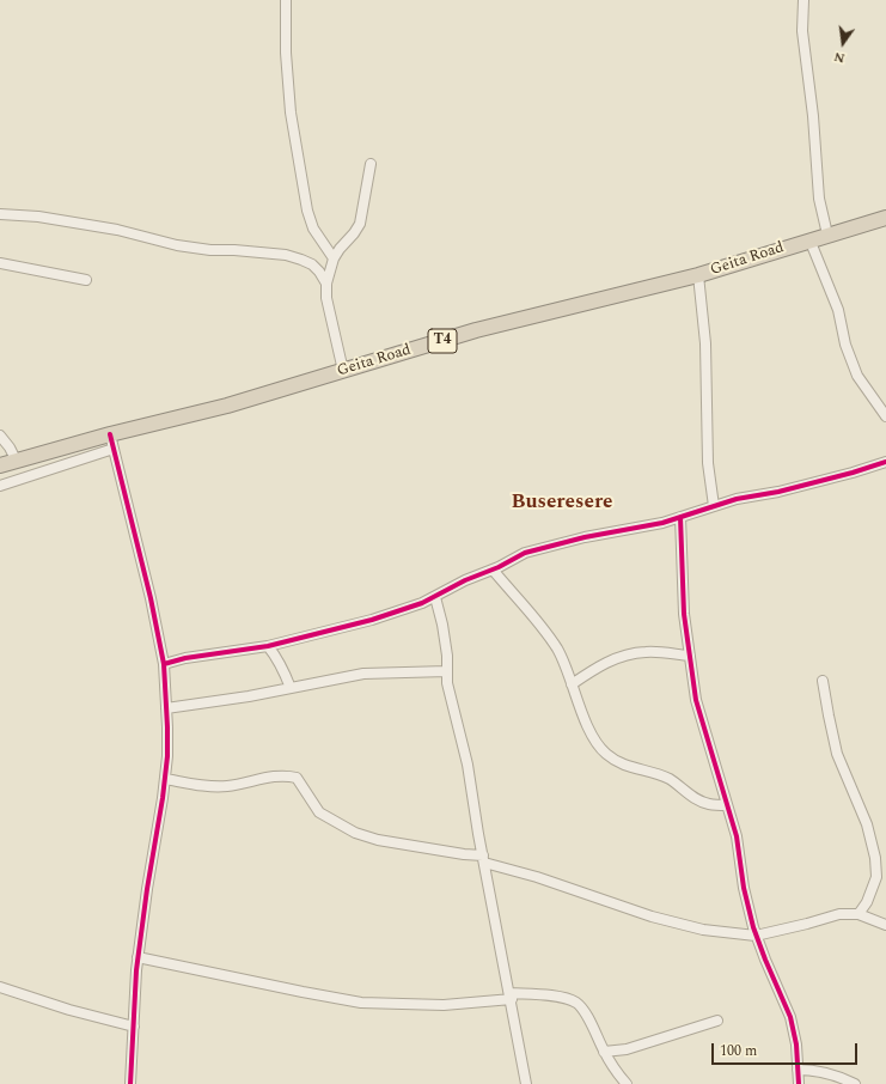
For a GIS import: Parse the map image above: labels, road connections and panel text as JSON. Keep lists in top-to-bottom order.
{
  "streets": {
    "highway": ["Geita Road", "T4"]
  },
  "districts": ["Buseresere"],
  "scale_bar": "100 m",
  "north": "bottom"
}
